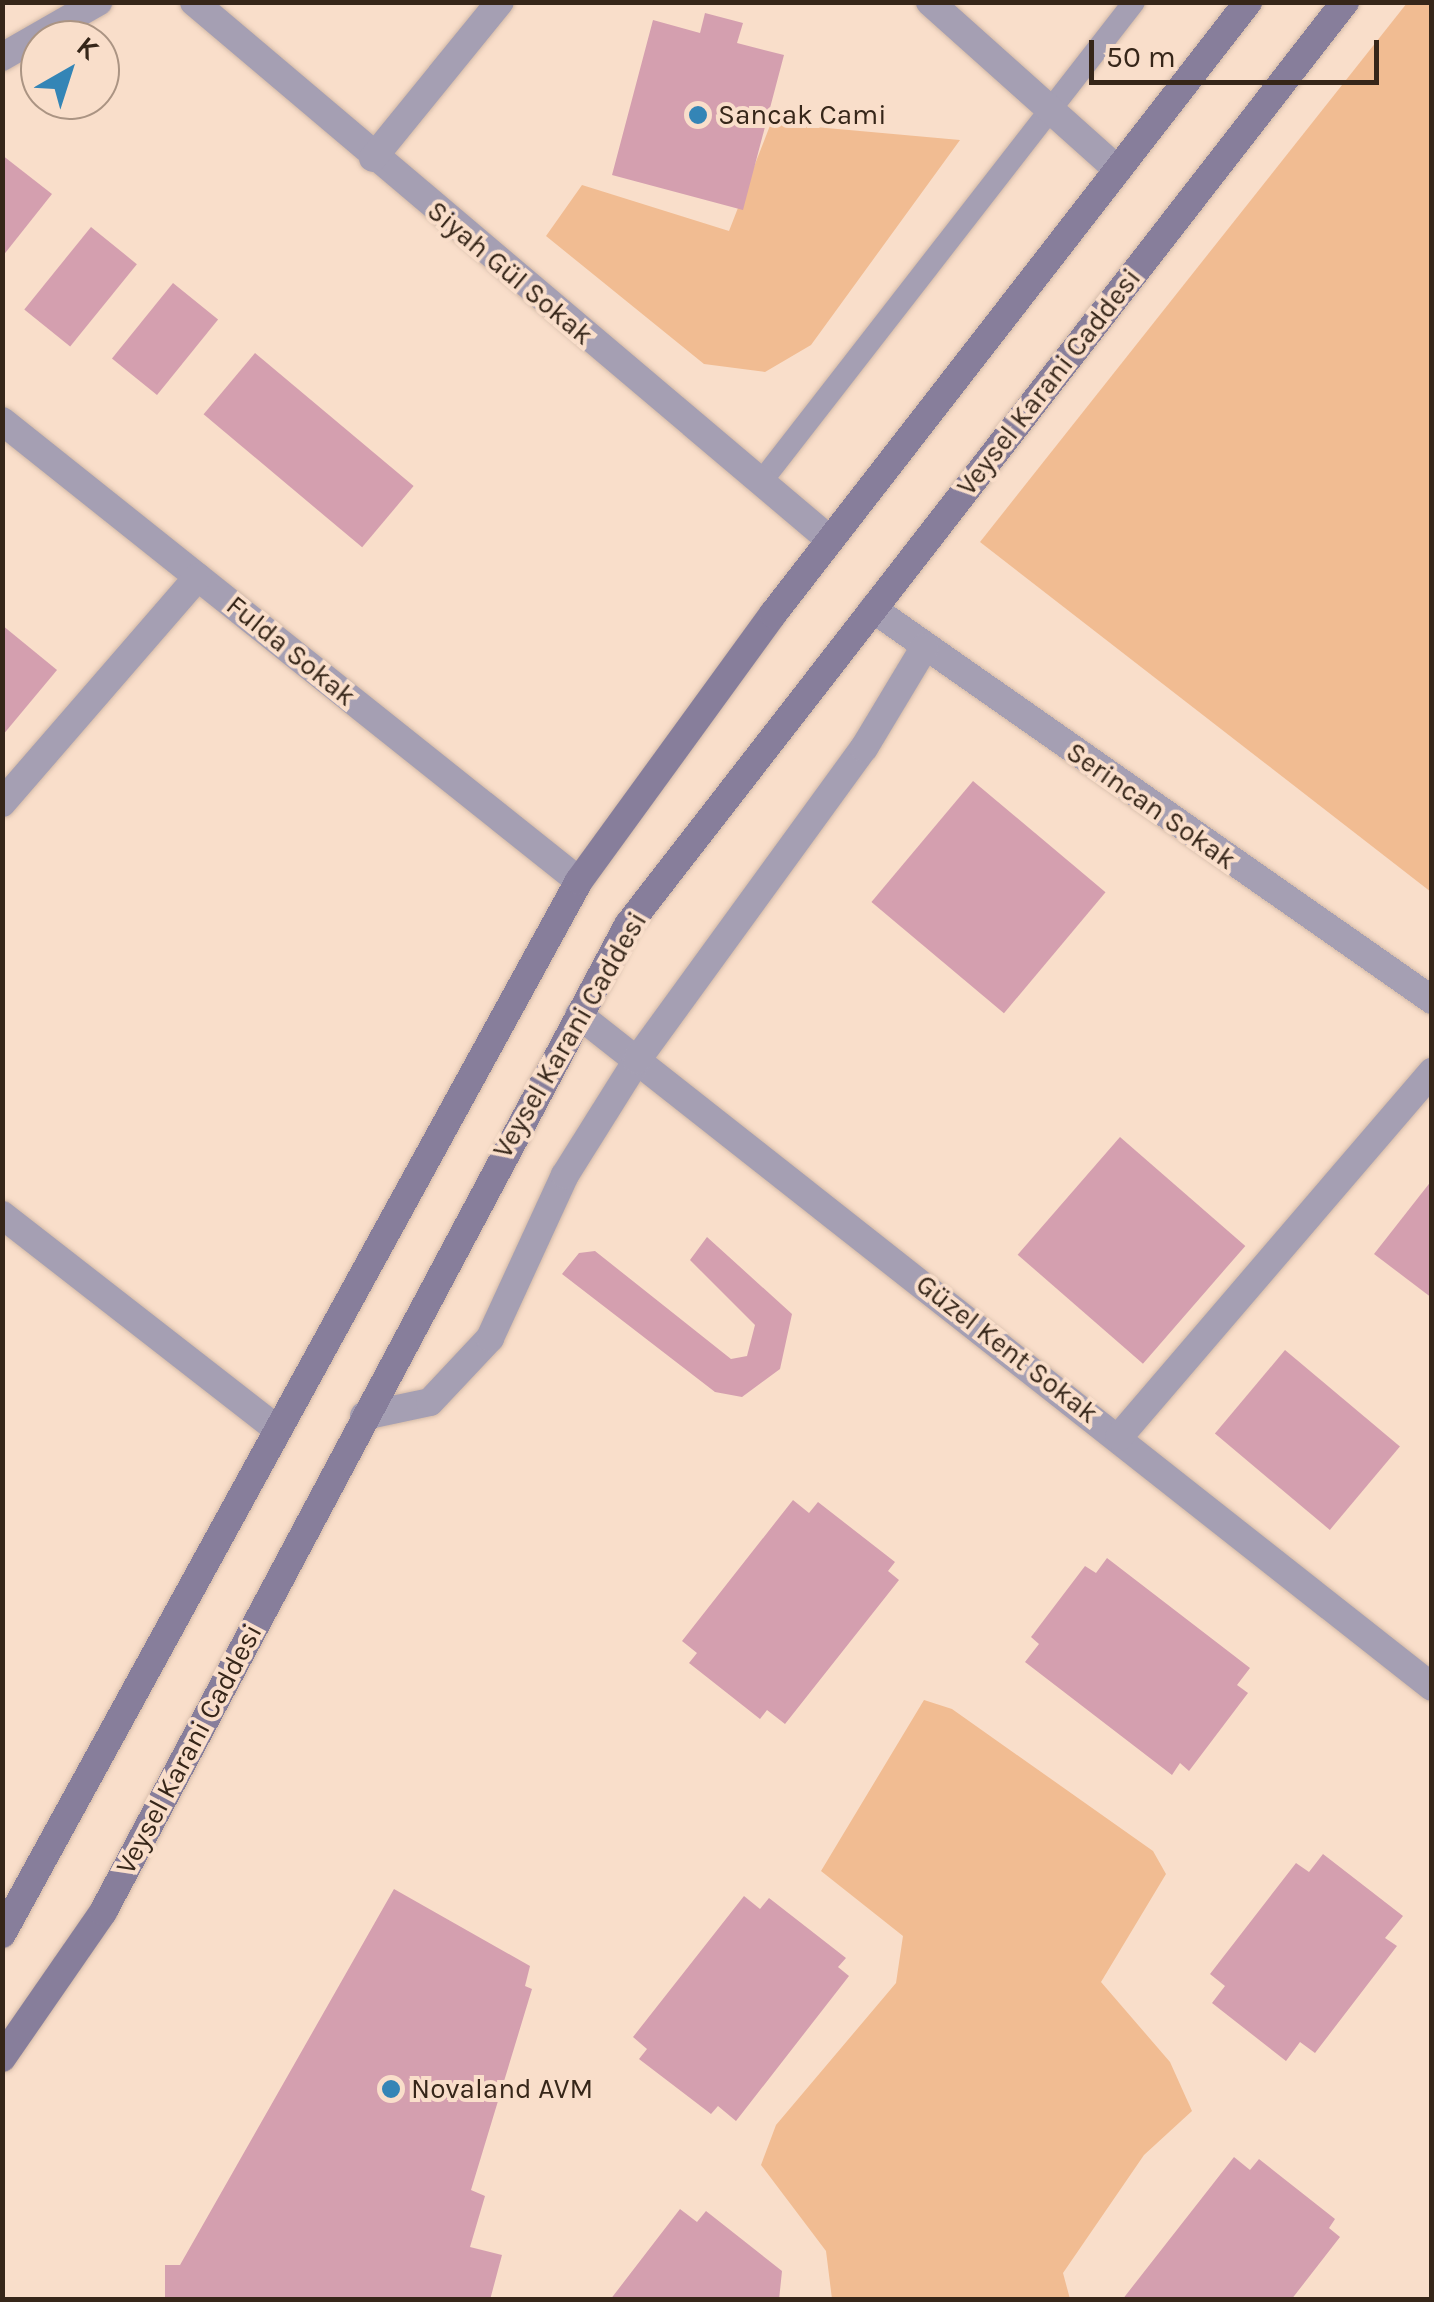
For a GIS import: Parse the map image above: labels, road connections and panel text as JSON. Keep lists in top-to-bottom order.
{
  "streets": {
    "main road": ["Veysel Karani Caddesi"],
    "street": [
      "Siyah Gül Sokak",
      "Fulda Sokak",
      "Serincan Sokak",
      "Güzel Kent Sokak"
    ]
  },
  "crossings": [
    ["Veysel Karani Caddesi", "Serincan Sokak"],
    ["Veysel Karani Caddesi", "Güzel Kent Sokak"]
  ],
  "places": ["Sancak Cami", "Novaland AVM"],
  "scale_bar": "50 m",
  "north": "top right"
}
